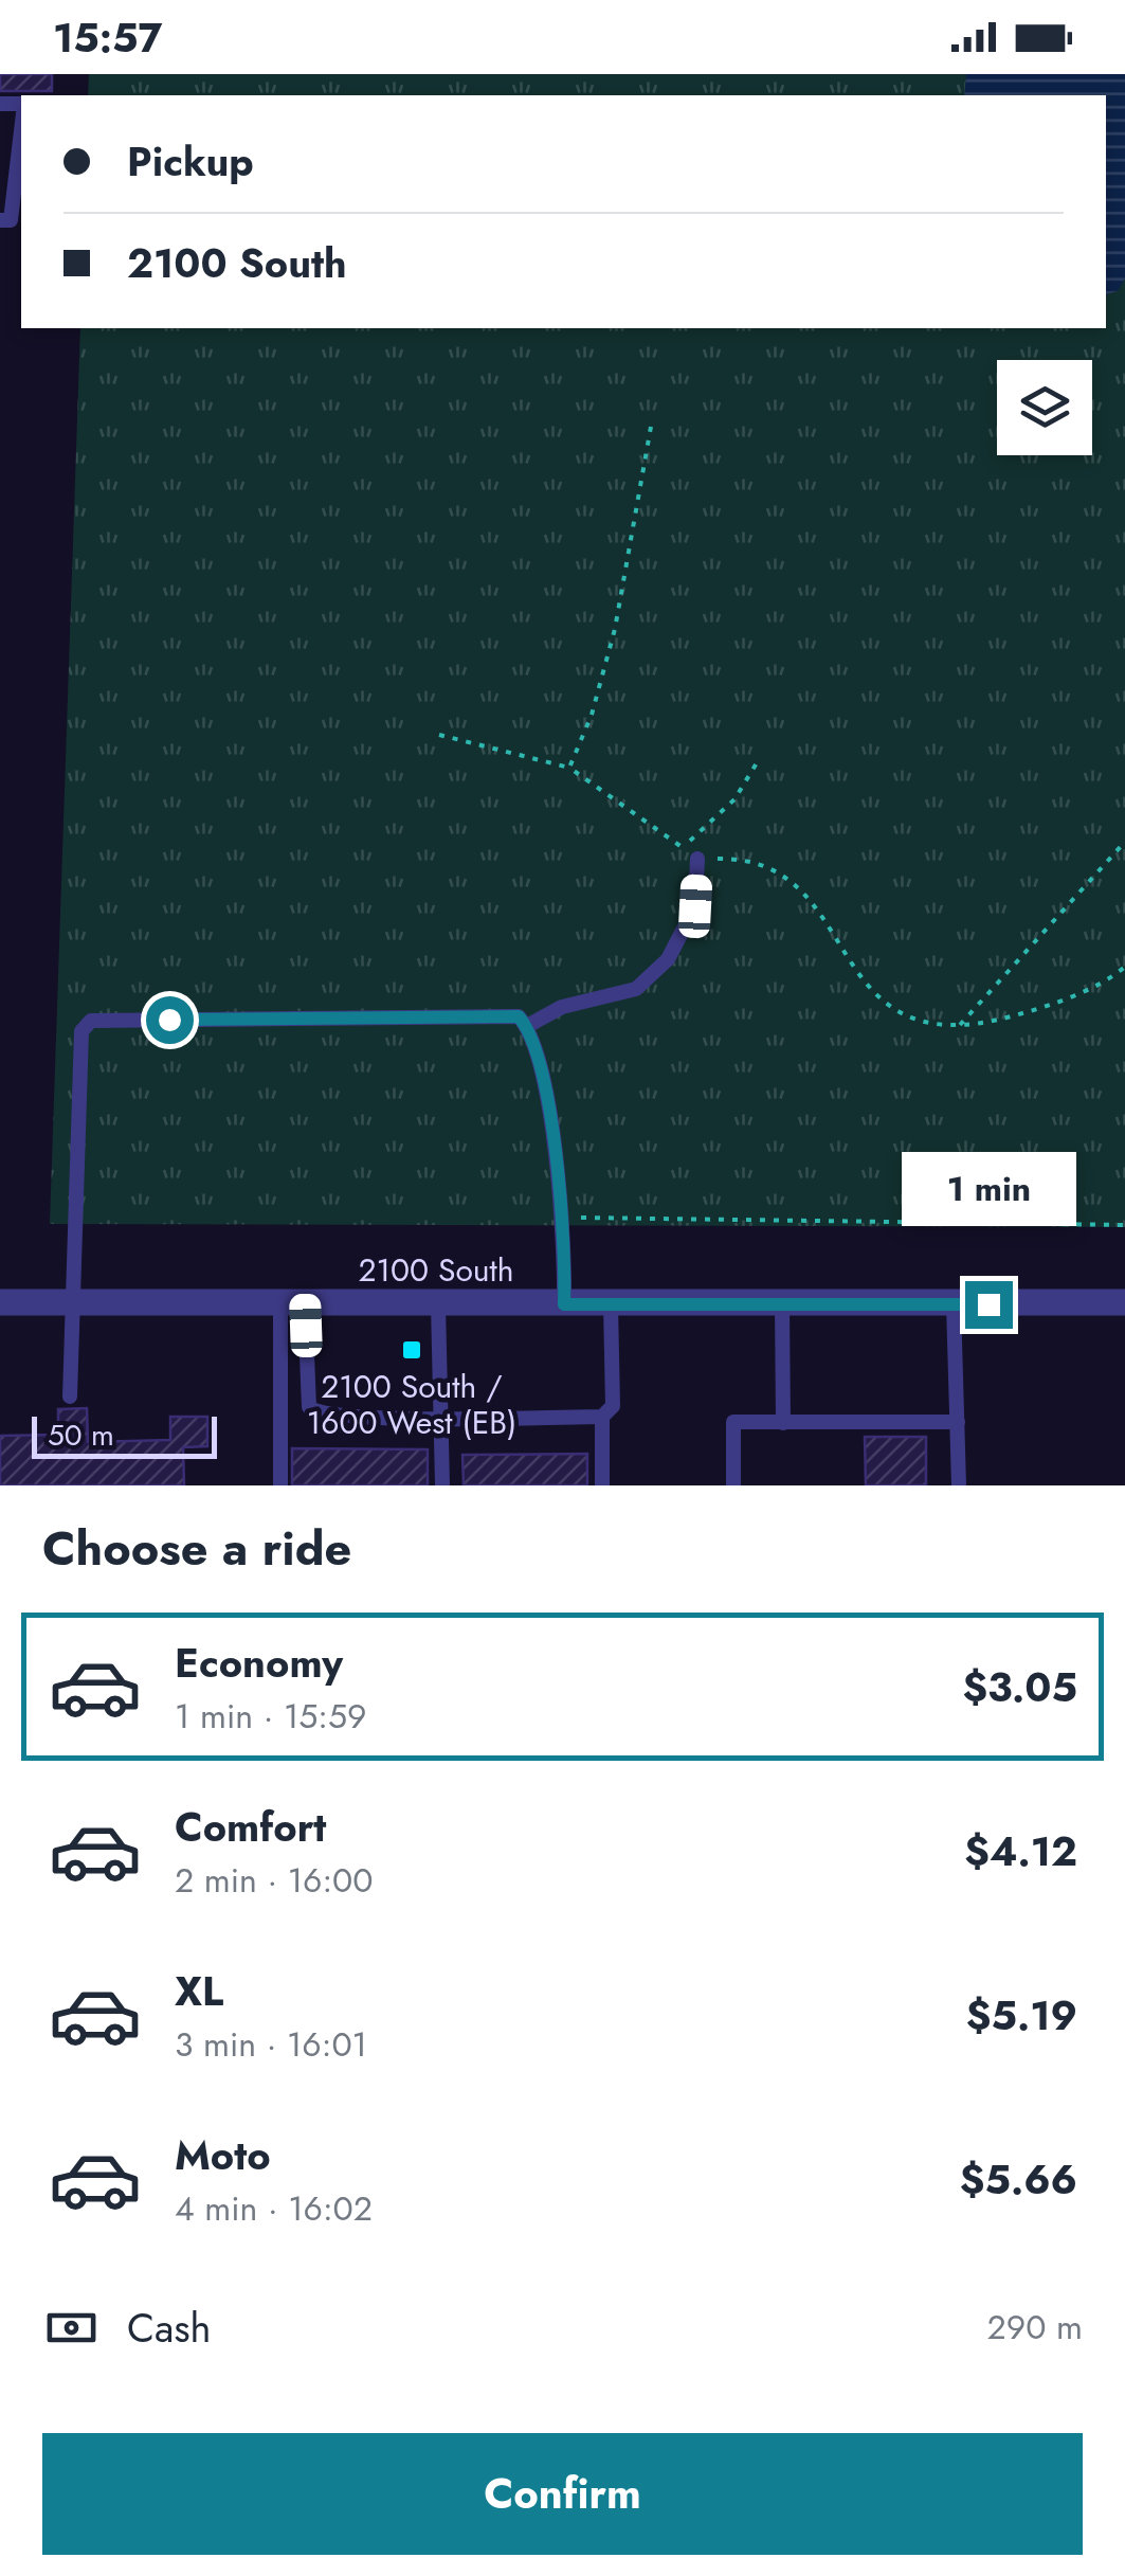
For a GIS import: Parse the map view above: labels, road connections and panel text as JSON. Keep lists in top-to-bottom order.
{
  "streets": {
    "street": ["2100 South"]
  },
  "places": {
    "transit": ["2100 South / 1600 West (EB)"]
  },
  "scale_bar": "50 m",
  "page": {
    "status": "15:57",
    "banner": ["Pickup", "2100 South"],
    "bubble": "1 min",
    "scale": "50 m",
    "heading": "Choose a ride",
    "list": [
      {
        "name": "Economy",
        "note": "1 min · 15:59",
        "value": "$3.05"
      },
      {
        "name": "Comfort",
        "note": "2 min · 16:00",
        "value": "$4.12"
      },
      {
        "name": "XL",
        "note": "3 min · 16:01",
        "value": "$5.19"
      },
      {
        "name": "Moto",
        "note": "4 min · 16:02",
        "value": "$5.66"
      }
    ],
    "pay": ["Cash", "290 m"],
    "buttons": "Confirm"
  }
}
